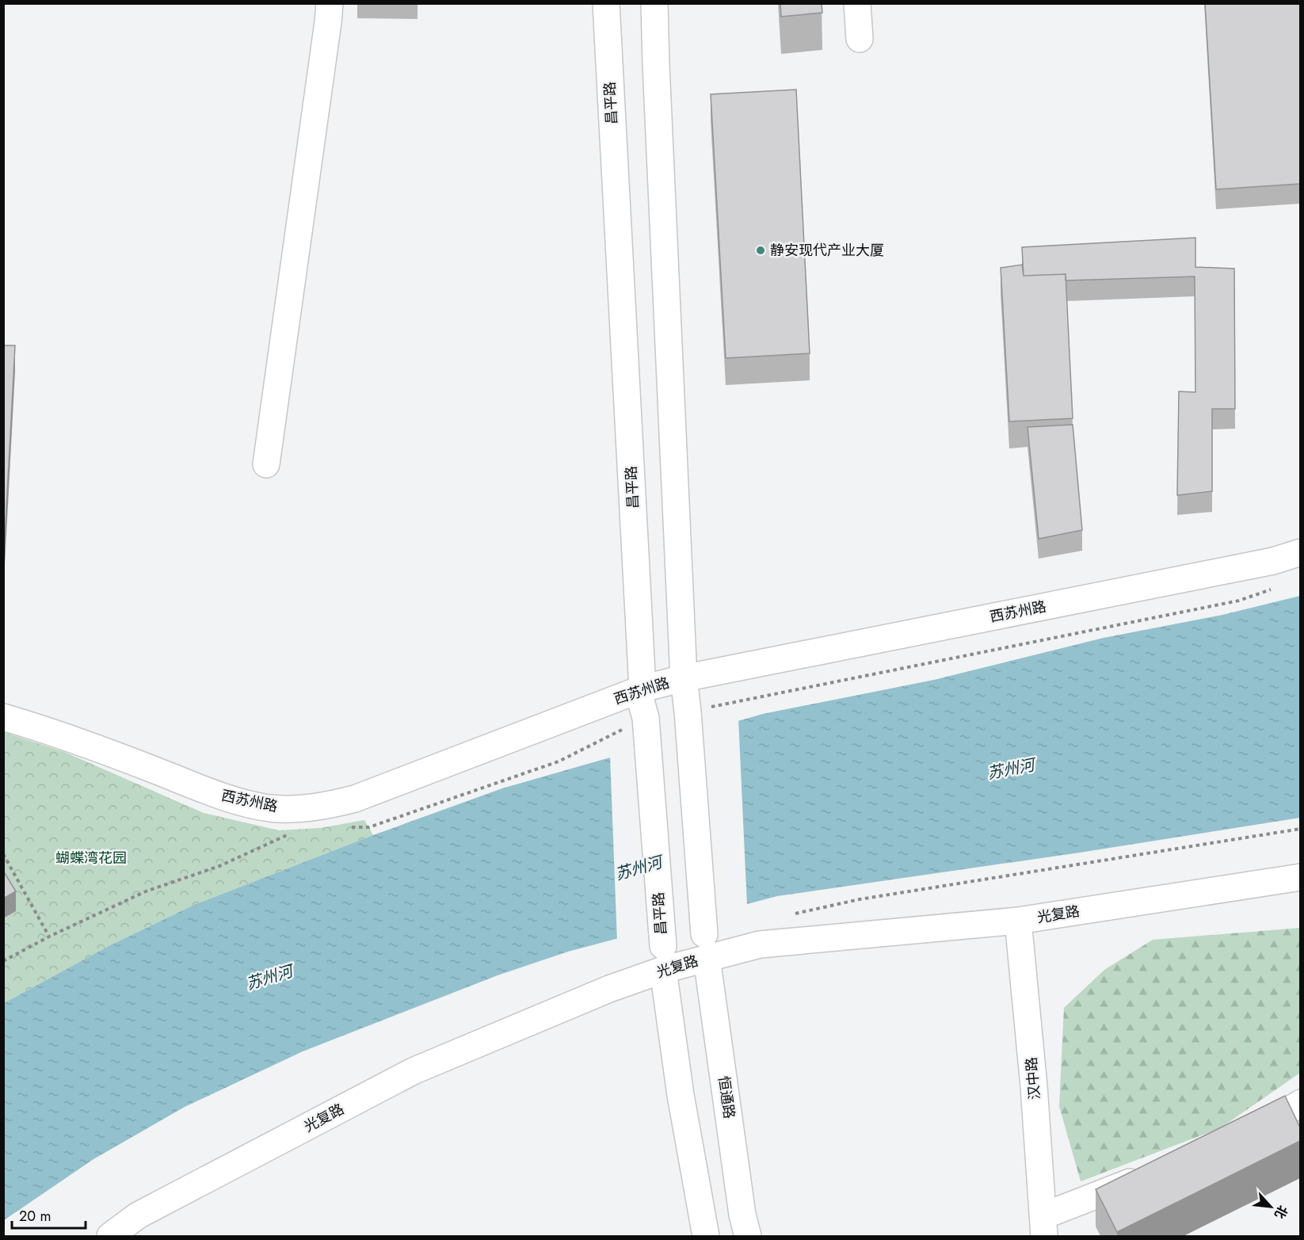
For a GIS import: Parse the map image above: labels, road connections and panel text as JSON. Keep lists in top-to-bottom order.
{
  "streets": {
    "street": [
      "昌平路",
      "西苏州路",
      "光复路",
      "汉中路",
      "恒通路"
    ]
  },
  "crossings": [
    ["昌平路", "西苏州路"],
    ["昌平路", "光复路"],
    ["光复路", "汉中路"],
    ["光复路", "恒通路"]
  ],
  "water": ["苏州河"],
  "parks": ["蝴蝶湾花园"],
  "places": ["静安现代产业大厦"],
  "scale_bar": "20 m",
  "north": "bottom right"
}
